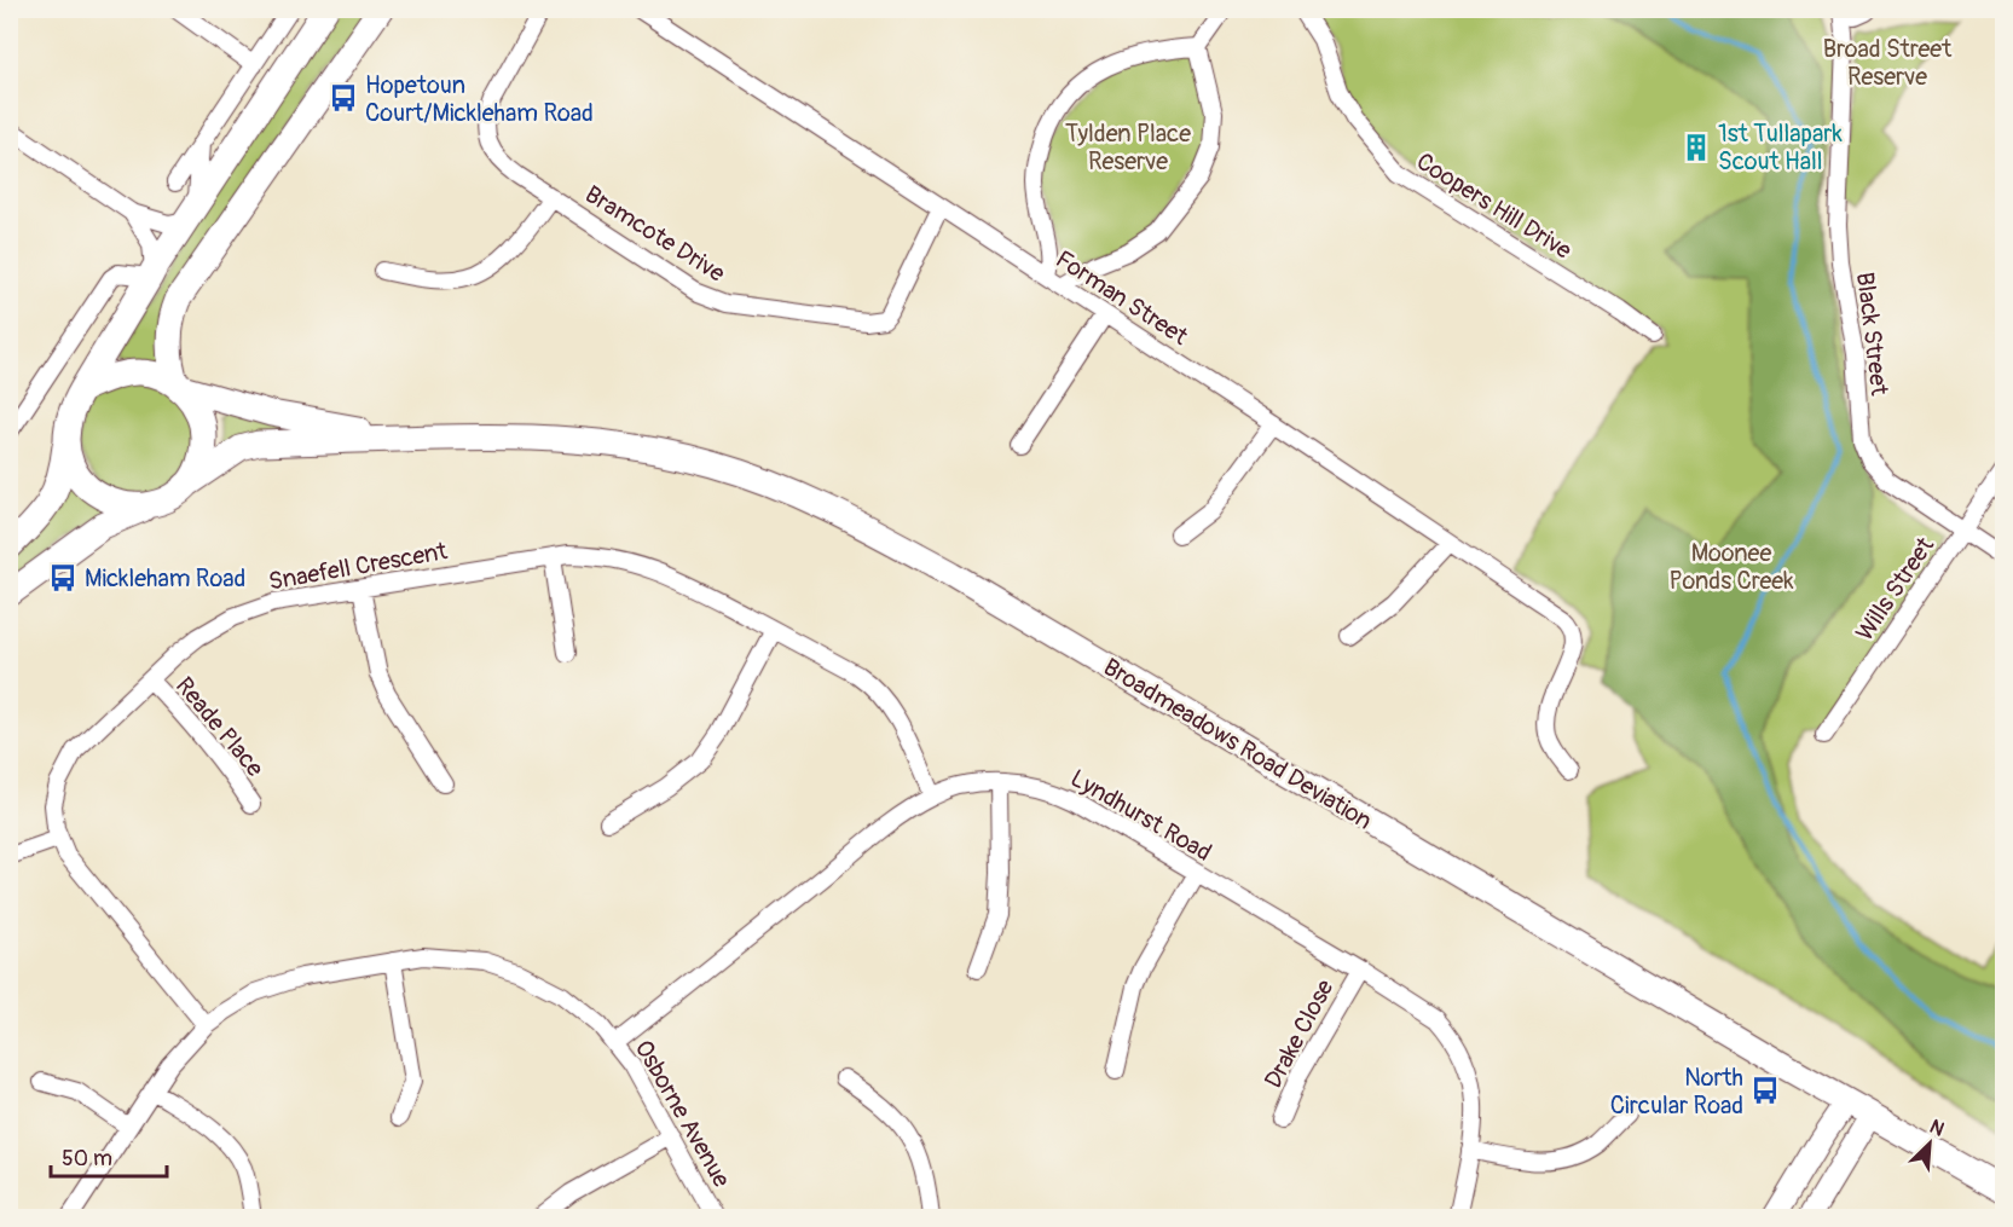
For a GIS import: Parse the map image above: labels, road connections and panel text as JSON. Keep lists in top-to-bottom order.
{
  "streets": {
    "main road": ["Broadmeadows Road Deviation"],
    "street": [
      "Coopers Hill Drive",
      "Bramcote Drive",
      "Forman Street",
      "Black Street",
      "Snaefell Crescent",
      "Wills Street",
      "Reade Place",
      "Lyndhurst Road",
      "Drake Close",
      "Osborne Avenue"
    ]
  },
  "crossings": [
    ["Bramcote Drive", "Forman Street"],
    ["Black Street", "Wills Street"],
    ["Snaefell Crescent", "Reade Place"],
    ["Snaefell Crescent", "Lyndhurst Road"],
    ["Snaefell Crescent", "Osborne Avenue"],
    ["Lyndhurst Road", "Drake Close"],
    ["Lyndhurst Road", "Osborne Avenue"]
  ],
  "parks": ["Broad Street Reserve", "Tylden Place Reserve", "Moonee Ponds Creek"],
  "places": {
    "bus stop": ["Hopetoun Court/Mickleham Road", "Mickleham Road", "North Circular Road"],
    "building": ["1st Tullapark Scout Hall"]
  },
  "scale_bar": "50 m",
  "north": "top right"
}
